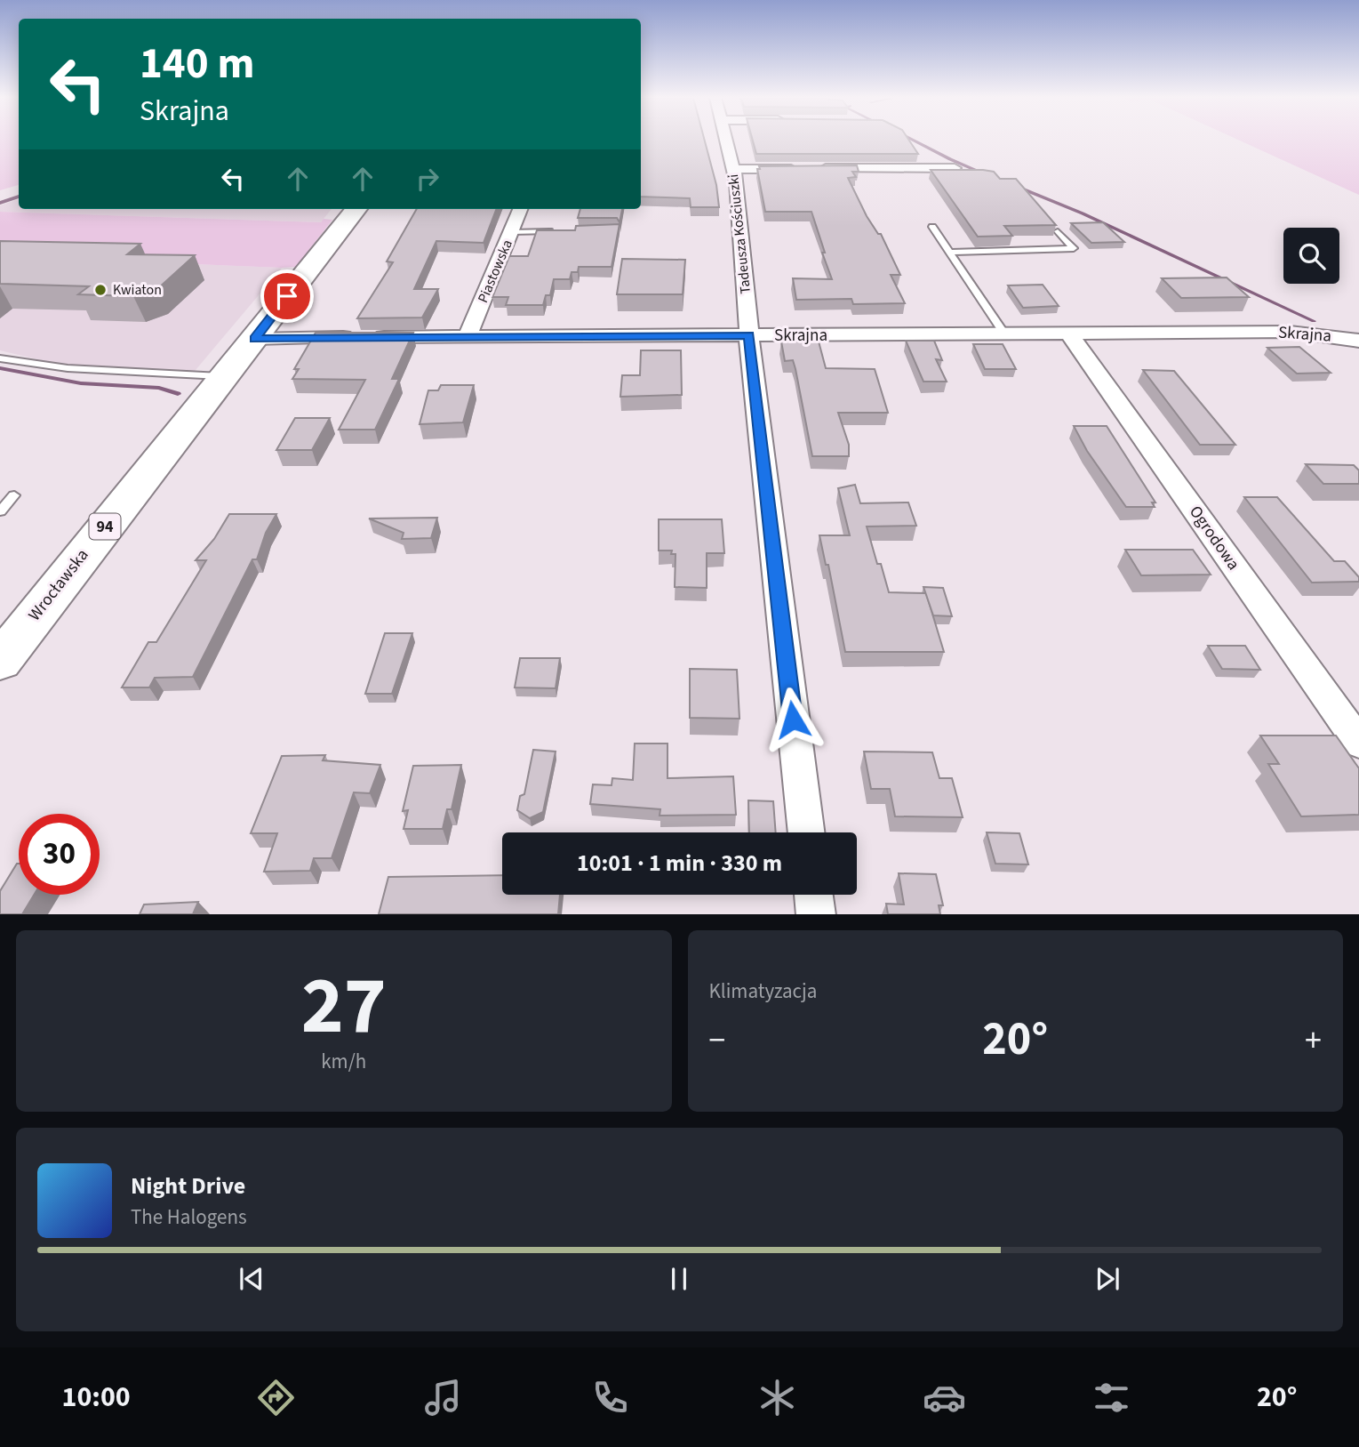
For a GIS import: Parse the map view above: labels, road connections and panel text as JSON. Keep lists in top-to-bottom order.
{
  "streets": {
    "main road": ["94", "Wrocławska"],
    "street": [
      "Tadeusza Kościuszki",
      "Piastowska",
      "Skrajna",
      "Ogrodowa"
    ]
  },
  "crossings": [
    ["Tadeusza Kościuszki", "Skrajna"],
    ["Piastowska", "Skrajna"],
    ["Skrajna", "94"],
    ["Skrajna", "Ogrodowa"],
    ["94", "Wrocławska"]
  ],
  "places": ["Kwiaton"],
  "page": {
    "turn": ["140 m", "Skrajna"],
    "limit": "30",
    "trip": "10:01 · 1 min · 330 m",
    "tile": [
      ["27", "km/h"],
      "Klimatyzacja"
    ],
    "heat": ["−", "20°", "+"],
    "song": ["Night Drive", "The Halogens"],
    "tabs": ["10:00", "20°"]
  }
}
